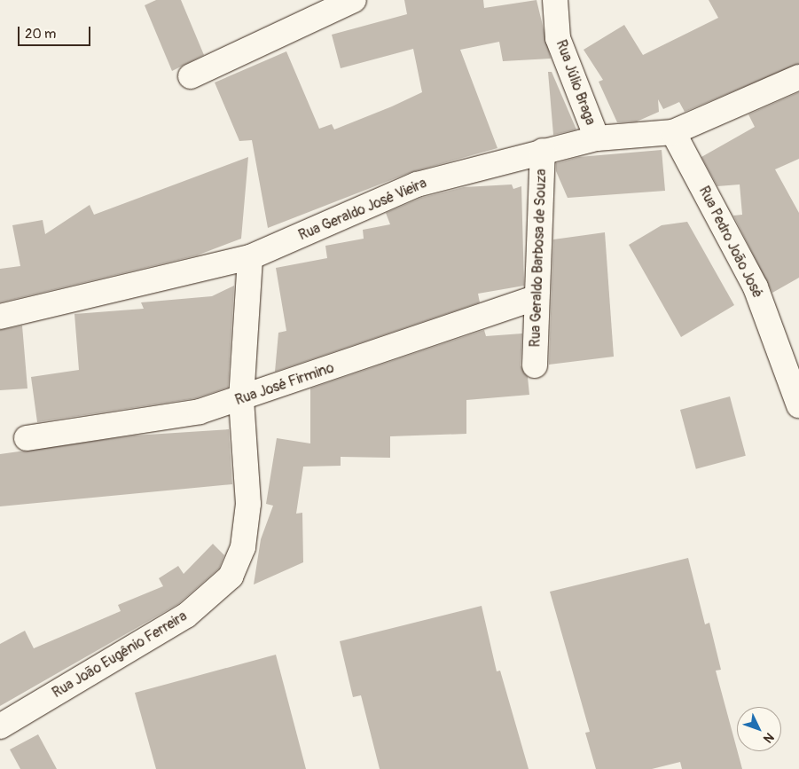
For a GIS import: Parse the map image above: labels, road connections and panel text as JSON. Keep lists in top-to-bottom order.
{
  "streets": {
    "street": [
      "Rua Júlio Braga",
      "Rua Geraldo José Vieira",
      "Rua Pedro João José",
      "Rua Geraldo Barbosa de Souza",
      "Rua José Firmino",
      "Rua João Eugênio Ferreira"
    ]
  },
  "crossings": [
    ["Rua Júlio Braga", "Rua Geraldo José Vieira"],
    ["Rua Geraldo José Vieira", "Rua Pedro João José"],
    ["Rua Geraldo José Vieira", "Rua Geraldo Barbosa de Souza"],
    ["Rua Geraldo José Vieira", "Rua João Eugênio Ferreira"],
    ["Rua Geraldo Barbosa de Souza", "Rua José Firmino"],
    ["Rua José Firmino", "Rua João Eugênio Ferreira"]
  ],
  "scale_bar": "20 m",
  "north": "bottom right"
}
